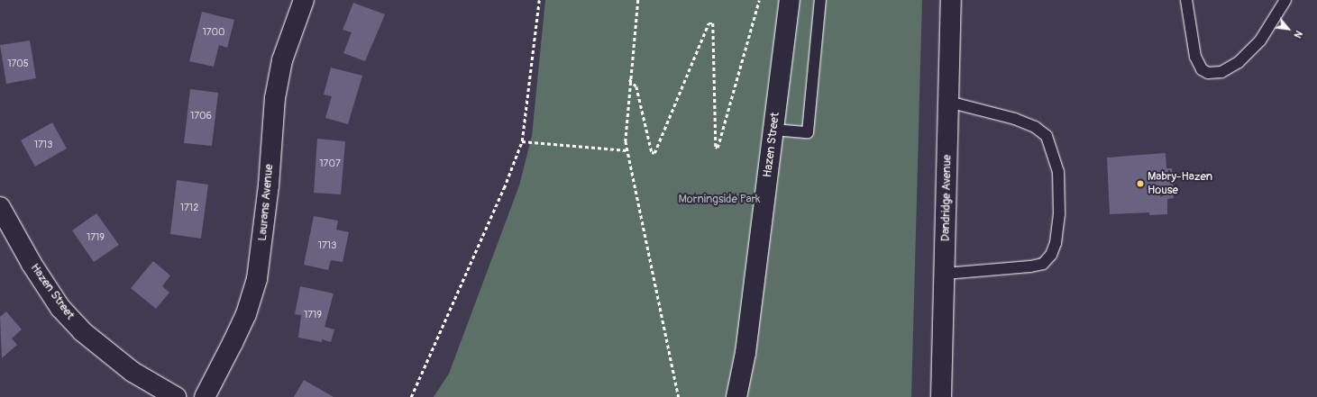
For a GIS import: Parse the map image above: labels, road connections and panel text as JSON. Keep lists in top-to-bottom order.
{
  "streets": {
    "street": ["Hazen Street", "Dandridge Avenue", "Laurans Avenue"]
  },
  "parks": ["Morningside Park"],
  "places": ["Mabry-Hazen House"],
  "house_numbers": [
    "1700",
    "1705",
    "1706",
    "1713",
    "1707",
    "1712",
    "1719",
    "1713",
    "1719"
  ],
  "north": "bottom right"
}
